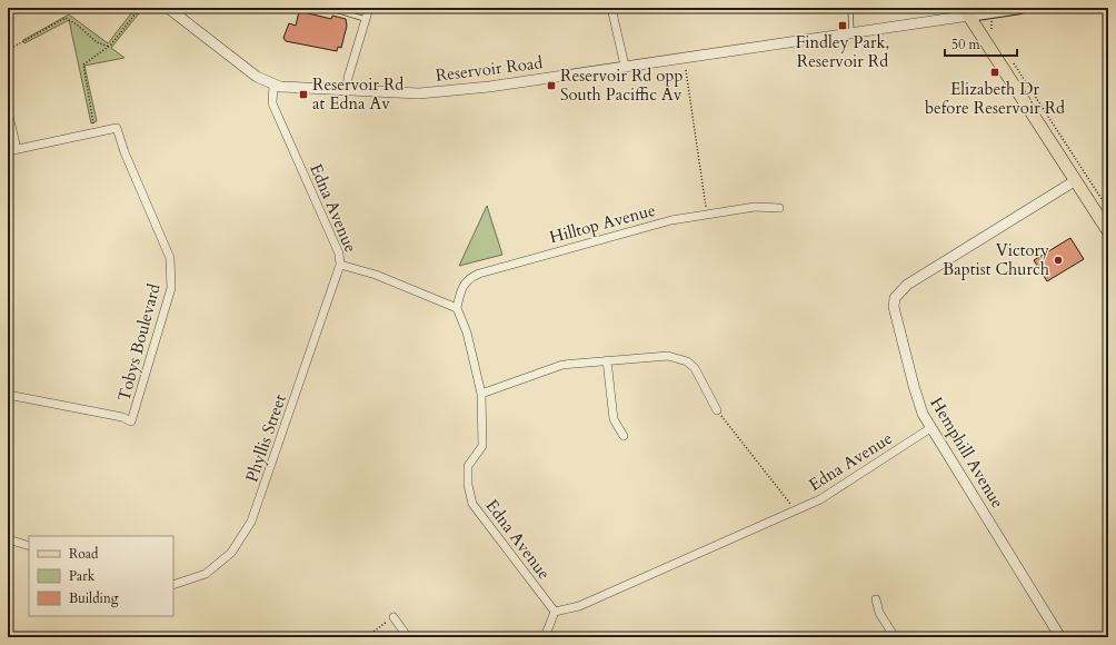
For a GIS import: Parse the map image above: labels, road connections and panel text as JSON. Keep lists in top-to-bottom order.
{
  "streets": {
    "street": [
      "Reservoir Road",
      "Edna Avenue",
      "Hilltop Avenue",
      "Tobys Boulevard",
      "Phyllis Street",
      "Hemphill Avenue"
    ]
  },
  "crossings": [
    ["Reservoir Road", "Edna Avenue"],
    ["Edna Avenue", "Hilltop Avenue"],
    ["Edna Avenue", "Phyllis Street"],
    ["Edna Avenue", "Hemphill Avenue"]
  ],
  "places": {
    "transit": [
      "Findley Park, Reservoir Rd",
      "Elizabeth Dr before Reservoir Rd",
      "Reservoir Rd opp South Paciffic Av",
      "Reservoir Rd at Edna Av"
    ],
    "other": ["Victory Baptist Church"]
  },
  "legend": ["Road", "Park", "Building"],
  "scale_bar": "50 m"
}
